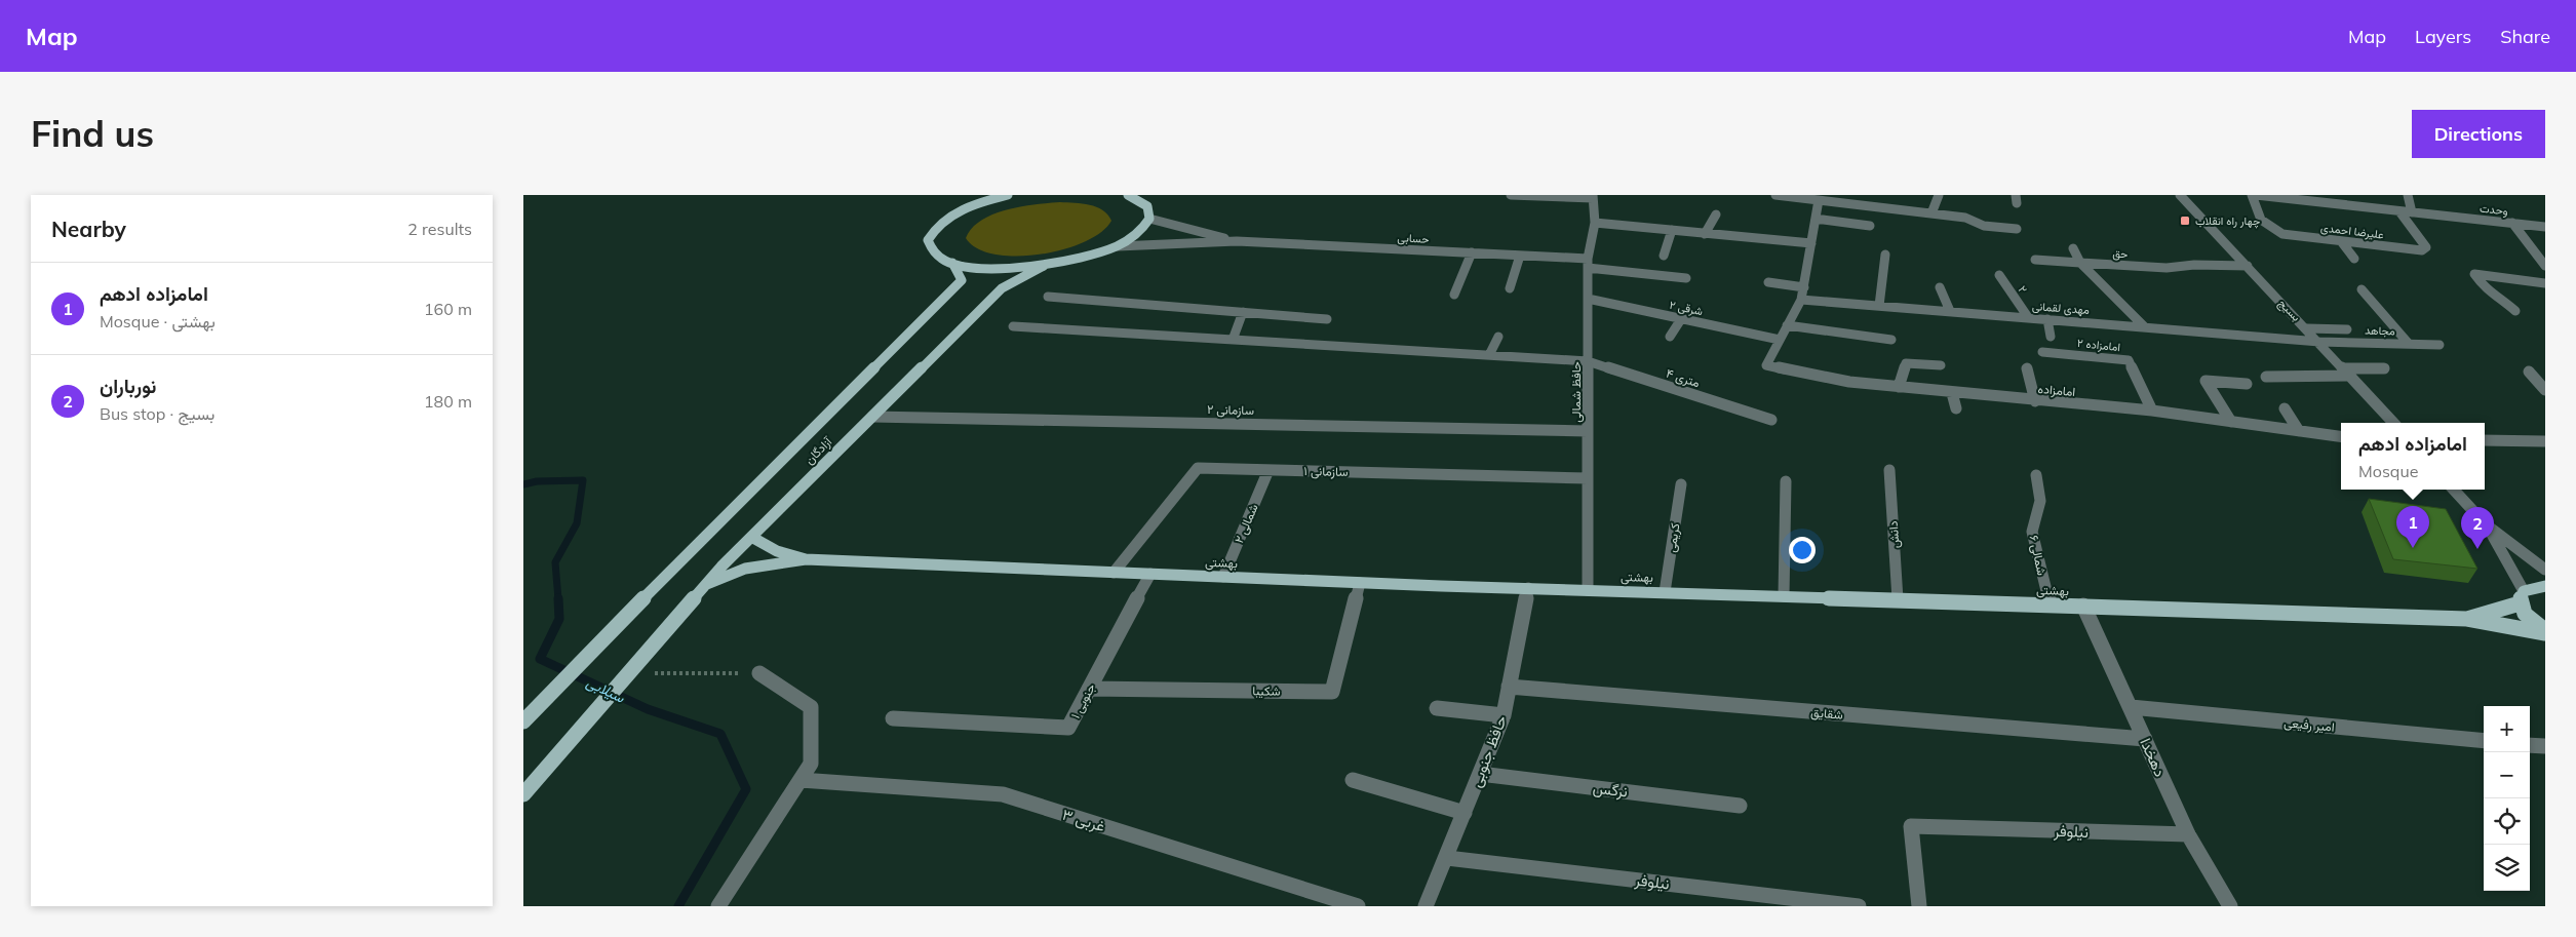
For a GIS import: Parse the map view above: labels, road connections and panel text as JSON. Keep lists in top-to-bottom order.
{
  "streets": {
    "main road": ["آزادگان", "بهشتی"],
    "street": [
      "وحدت",
      "علیرضا احمدی",
      "حسابی",
      "حق",
      "۲",
      "۲ شرقی",
      "مهدی لقمانی",
      "بسیج",
      "مجاهد",
      "امامزاده ۲",
      "۴ متری",
      "امامزاده",
      "حافظ شمالی",
      "سازمانی ۲",
      "سازمانی ۱",
      "شمالی ۲",
      "دانش",
      "کریمی",
      "شمالی ۶",
      "شکیبا",
      "۱ جنوبی",
      "شقایق",
      "امیر رفیعی",
      "حافظ جنوبی",
      "دهخدا",
      "نرگس",
      "۳ غربی",
      "نیلوفر"
    ]
  },
  "crossings": [
    ["وحدت", "علیرضا احمدی"],
    ["حسابی", "حافظ شمالی"],
    ["حق", "بسیج"],
    ["۲", "مهدی لقمانی"],
    ["۲ شرقی", "امامزاده"],
    ["۲ شرقی", "حافظ شمالی"],
    ["مهدی لقمانی", "بسیج"],
    ["مهدی لقمانی", "مجاهد"],
    ["بسیج", "مجاهد"],
    ["امامزاده ۲", "امامزاده"],
    ["۴ متری", "حافظ شمالی"],
    ["حافظ شمالی", "سازمانی ۲"],
    ["حافظ شمالی", "سازمانی ۱"],
    ["حافظ شمالی", "بهشتی"],
    ["سازمانی ۲", "آزادگان"],
    ["سازمانی ۱", "شمالی ۲"],
    ["سازمانی ۱", "بهشتی"],
    ["شمالی ۲", "بهشتی"],
    ["دانش", "بهشتی"],
    ["کریمی", "بهشتی"],
    ["شمالی ۶", "بهشتی"],
    ["بهشتی", "شکیبا"],
    ["بهشتی", "۱ جنوبی"],
    ["بهشتی", "حافظ جنوبی"],
    ["بهشتی", "دهخدا"],
    ["شکیبا", "۱ جنوبی"],
    ["شقایق", "حافظ جنوبی"],
    ["شقایق", "دهخدا"],
    ["امیر رفیعی", "دهخدا"],
    ["حافظ جنوبی", "نرگس"],
    ["حافظ جنوبی", "نیلوفر"],
    ["دهخدا", "نیلوفر"]
  ],
  "water": ["سیلابی"],
  "places": {
    "transit": ["چهار راه انقلاب"]
  },
  "page": {
    "header": "Map",
    "nav": ["Map", "Layers", "Share"],
    "buttons": "Directions",
    "title": "Find us",
    "heading": ["Nearby", "2 results"],
    "list": [
      {
        "mark": "1",
        "name": "امامزاده ادهم",
        "note": "Mosque · بهشتی",
        "value": "160 m"
      },
      {
        "mark": "2",
        "name": "نورباران",
        "note": "Bus stop · بسیج",
        "value": "180 m"
      }
    ],
    "popup": ["امامزاده ادهم", "Mosque"],
    "pins": ["1", "2"],
    "map_buttons": ["+", "−"]
  }
}
